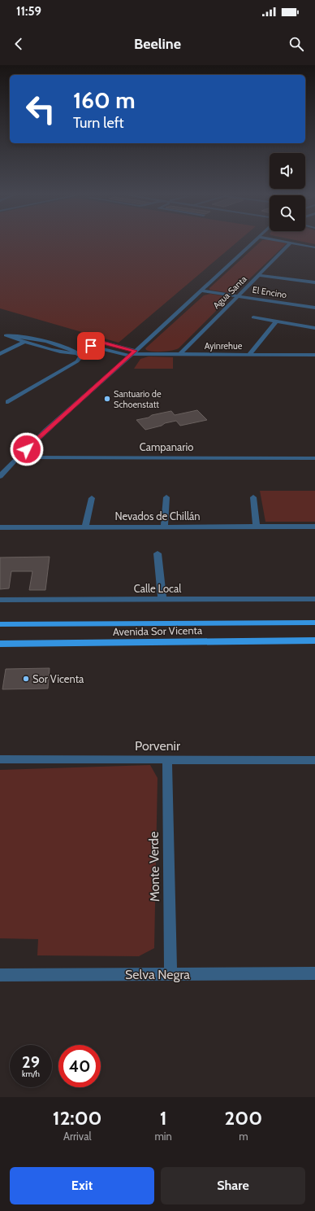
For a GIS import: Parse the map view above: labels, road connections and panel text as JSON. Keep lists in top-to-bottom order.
{
  "streets": {
    "main road": ["Avenida Sor Vicenta"],
    "street": [
      "Agua Santa",
      "El Encino",
      "Ayinrehue",
      "Campanario",
      "Nevados de Chillán",
      "Calle Local",
      "Porvenir",
      "Monte Verde",
      "Selva Negra"
    ]
  },
  "crossings": [
    ["Agua Santa", "El Encino"],
    ["Agua Santa", "Ayinrehue"],
    ["Porvenir", "Monte Verde"],
    ["Monte Verde", "Selva Negra"]
  ],
  "places": ["Santuario de Schoenstatt", "Sor Vicenta"],
  "page": {
    "status": "11:59",
    "header": "Beeline",
    "turn": ["160 m", "Turn left"],
    "speed": "29 km/h",
    "limit": "40",
    "eta": [
      "12:00",
      "Arrival",
      "1",
      "min",
      "200",
      "m"
    ],
    "buttons": ["Exit", "Share"]
  }
}
